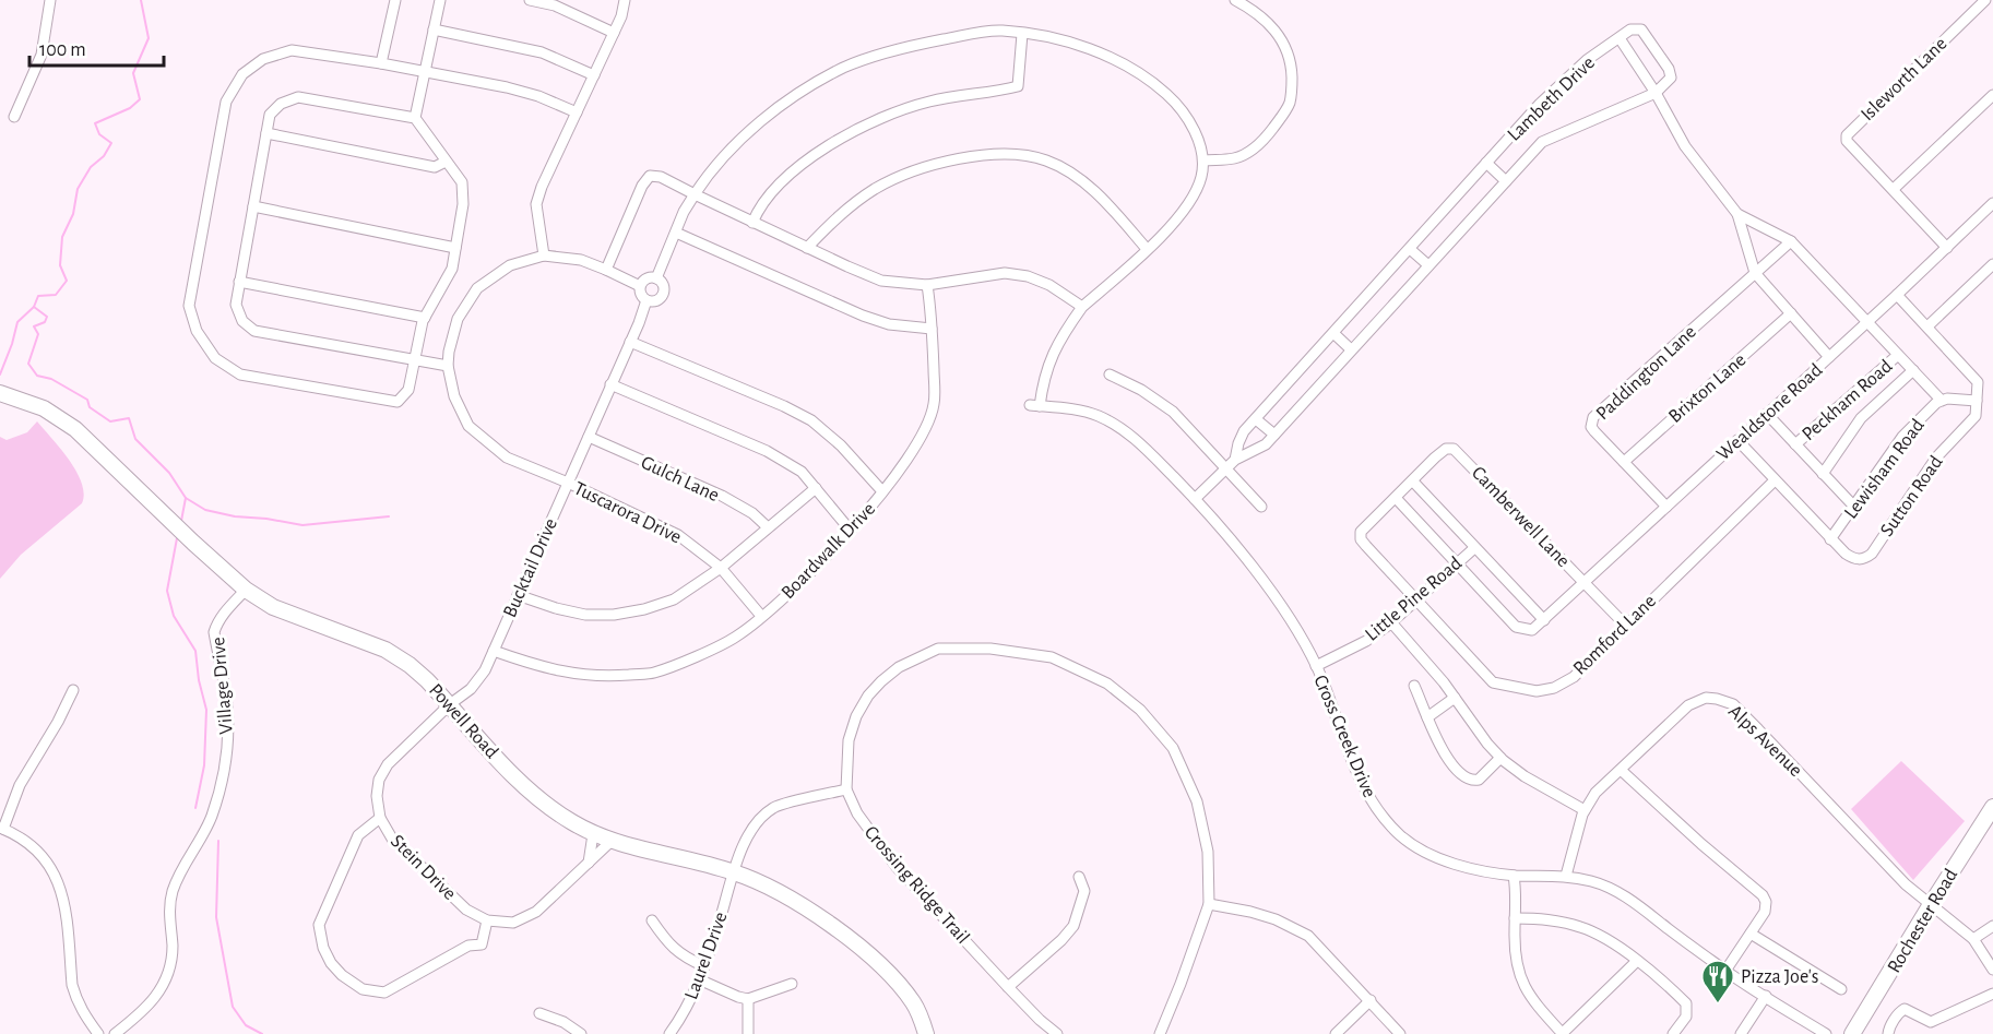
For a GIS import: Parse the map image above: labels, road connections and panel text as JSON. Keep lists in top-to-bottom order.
{
  "streets": {
    "street": [
      "Isleworth Lane",
      "Lambeth Drive",
      "Paddington Lane",
      "Brixton Lane",
      "Peckham Road",
      "Wealdstone Road",
      "Lewisham Road",
      "Gulch Lane",
      "Sutton Road",
      "Tuscarora Drive",
      "Camberwell Lane",
      "Boardwalk Drive",
      "Bucktail Drive",
      "Little Pine Road",
      "Romford Lane",
      "Village Drive",
      "Powell Road",
      "Cross Creek Drive",
      "Alps Avenue",
      "Stein Drive",
      "Crossing Ridge Trail",
      "Rochester Road",
      "Laurel Drive"
    ]
  },
  "crossings": [
    ["Isleworth Lane", "Wealdstone Road"],
    ["Paddington Lane", "Brixton Lane"],
    ["Paddington Lane", "Wealdstone Road"],
    ["Peckham Road", "Lewisham Road"],
    ["Wealdstone Road", "Lewisham Road"],
    ["Wealdstone Road", "Sutton Road"],
    ["Wealdstone Road", "Camberwell Lane"],
    ["Lewisham Road", "Sutton Road"],
    ["Gulch Lane", "Tuscarora Drive"],
    ["Gulch Lane", "Bucktail Drive"],
    ["Sutton Road", "Romford Lane"],
    ["Tuscarora Drive", "Boardwalk Drive"],
    ["Tuscarora Drive", "Bucktail Drive"],
    ["Camberwell Lane", "Romford Lane"],
    ["Boardwalk Drive", "Bucktail Drive"],
    ["Bucktail Drive", "Powell Road"],
    ["Bucktail Drive", "Stein Drive"],
    ["Little Pine Road", "Romford Lane"],
    ["Little Pine Road", "Cross Creek Drive"],
    ["Village Drive", "Powell Road"],
    ["Powell Road", "Stein Drive"],
    ["Powell Road", "Laurel Drive"],
    ["Cross Creek Drive", "Alps Avenue"],
    ["Alps Avenue", "Rochester Road"],
    ["Crossing Ridge Trail", "Laurel Drive"]
  ],
  "places": {
    "restaurant": ["Pizza Joe's"]
  },
  "scale_bar": "100 m"
}
